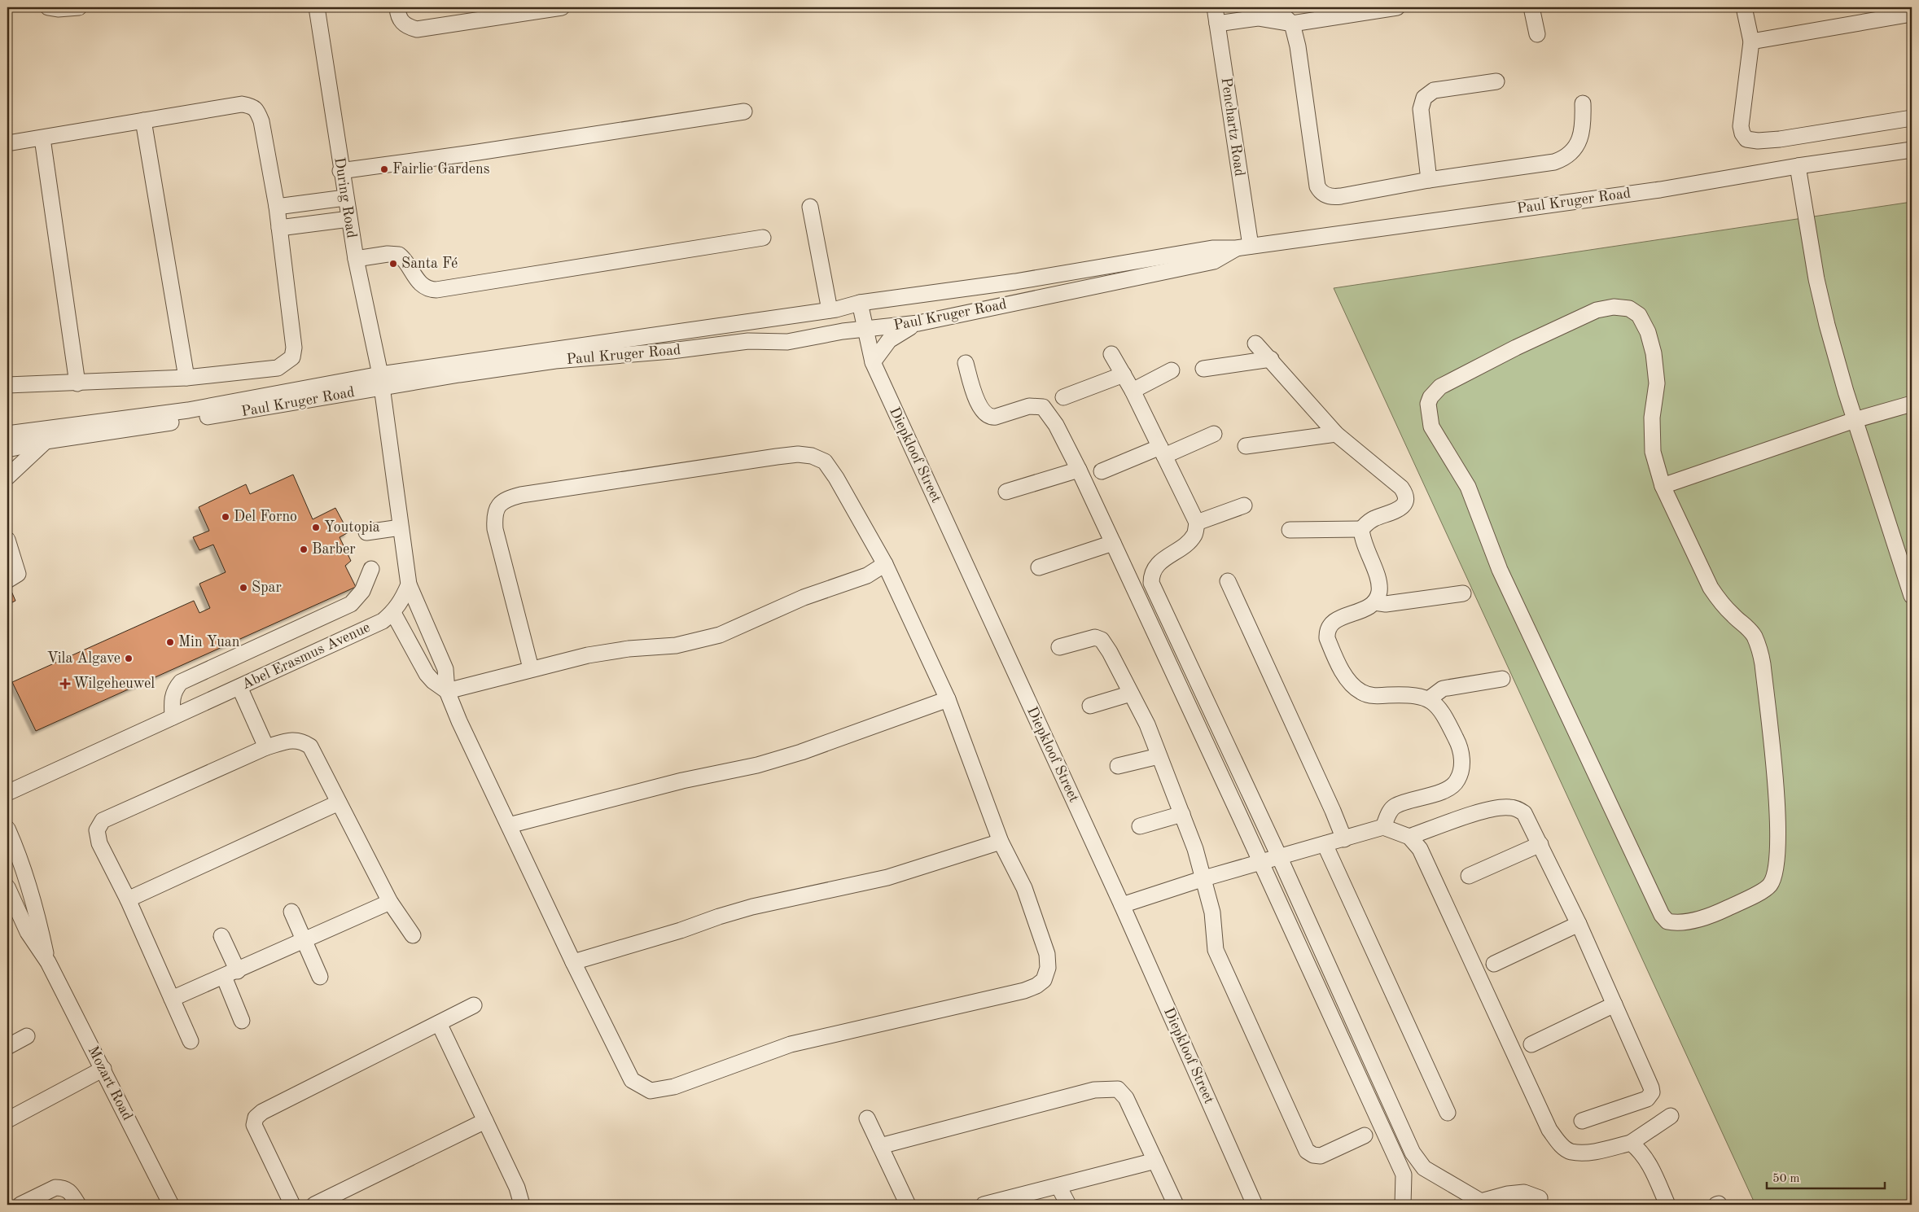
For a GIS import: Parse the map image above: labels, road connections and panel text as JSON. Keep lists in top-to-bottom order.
{
  "streets": {
    "street": [
      "Penchartz Road",
      "During Road",
      "Paul Kruger Road",
      "Diepkloof Street",
      "Abel Erasmus Avenue",
      "Mozart Road"
    ]
  },
  "crossings": [
    ["Penchartz Road", "Paul Kruger Road"],
    ["During Road", "Paul Kruger Road"],
    ["Paul Kruger Road", "Diepkloof Street"]
  ],
  "places": {
    "other": [
      "Fairlie Gardens",
      "Santa Fé",
      "Del Forno",
      "Youtopia",
      "Barber",
      "Spar",
      "Min Yuan",
      "Vila Algave"
    ],
    "health": ["Wilgeheuwel"]
  },
  "scale_bar": "50 m"
}
